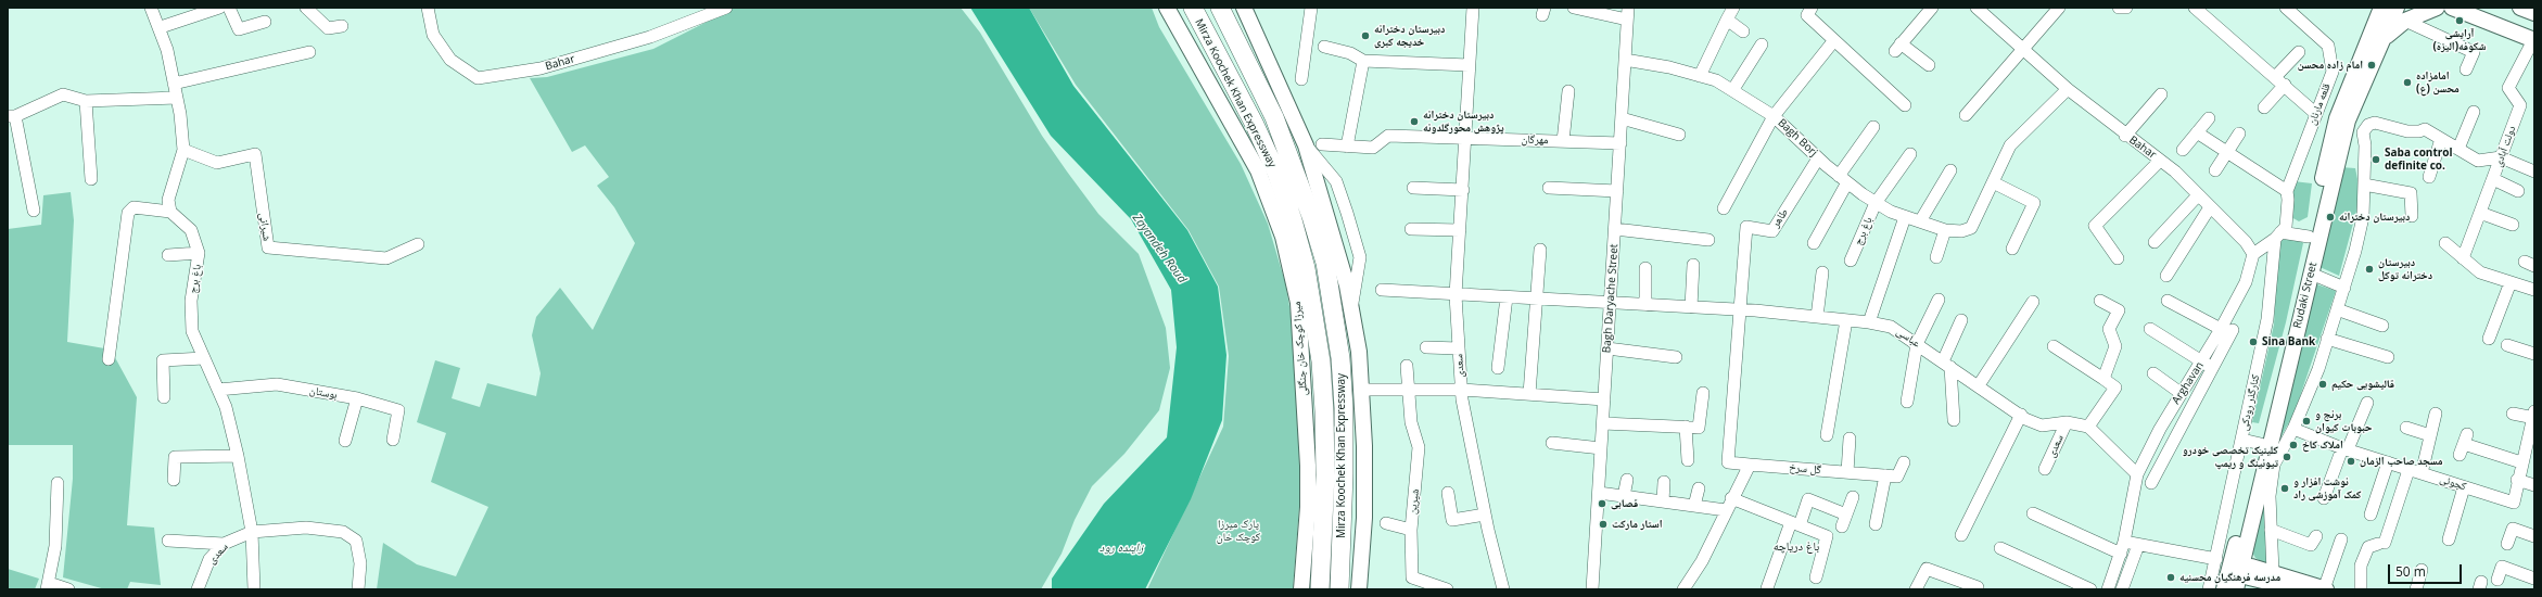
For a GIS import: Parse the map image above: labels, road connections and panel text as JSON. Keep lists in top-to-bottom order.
{
  "streets": {
    "highway": ["Mirza Koochek Khan Expressway"],
    "main road": ["Rudaki Street", "میرزا کوچک خان جنگلی"],
    "street": [
      "Bahar",
      "قلعه مارنان",
      "Bagh Borj",
      "مهرگان",
      "دولت آبادی",
      "طاهر",
      "شیرانی",
      "باغ برج",
      "Bagh Daryache Street",
      "عباسی",
      "سعدی",
      "Arghavan",
      "بوستان",
      "کنارگذر رودکی",
      "گل سرخ",
      "کجوئی",
      "شیرین"
    ]
  },
  "crossings": [
    ["Bahar", "Arghavan"],
    ["Bagh Borj", "طاهر"],
    ["Bagh Borj", "باغ برج"],
    ["Bagh Borj", "Bagh Daryache Street"],
    ["مهرگان", "Bagh Daryache Street"],
    ["مهرگان", "سعدی"],
    ["طاهر", "عباسی"],
    ["طاهر", "گل سرخ"],
    ["باغ برج", "سعدی"],
    ["باغ برج", "بوستان"],
    ["Bagh Daryache Street", "عباسی"],
    ["عباسی", "سعدی"],
    ["عباسی", "گل سرخ"]
  ],
  "districts": ["باغ دریاچه"],
  "water": ["Zayandeh Roud", "زاینده رود"],
  "parks": ["پارک میرزا کوچک خان"],
  "places": [
    "آرایشی شکوفه(الیزه)",
    "دبیرستان دخترانه خدیجه کبری",
    "امام زاده محسن",
    "امامزاده محسن (ع)",
    "دبیرستان دخترانه پژوهش محورگلدونه",
    "Saba control definite co.",
    "دبیرستان دخترانه",
    "دبیرستان دخترانه توکل",
    "Sina Bank",
    "قالیشویی حکیم",
    "برنج و حبوبات کیوان",
    "املاک کاخ",
    "کلینیک تخصصی خودرو تیونینگ و ریمپ",
    "مسجد صاحب الزمان",
    "نوشت افزار و کمک آموزشی راد",
    "قصابی",
    "استار مارکت",
    "مدرسه فرهنگیان محسنیه"
  ],
  "scale_bar": "50 m"
}
